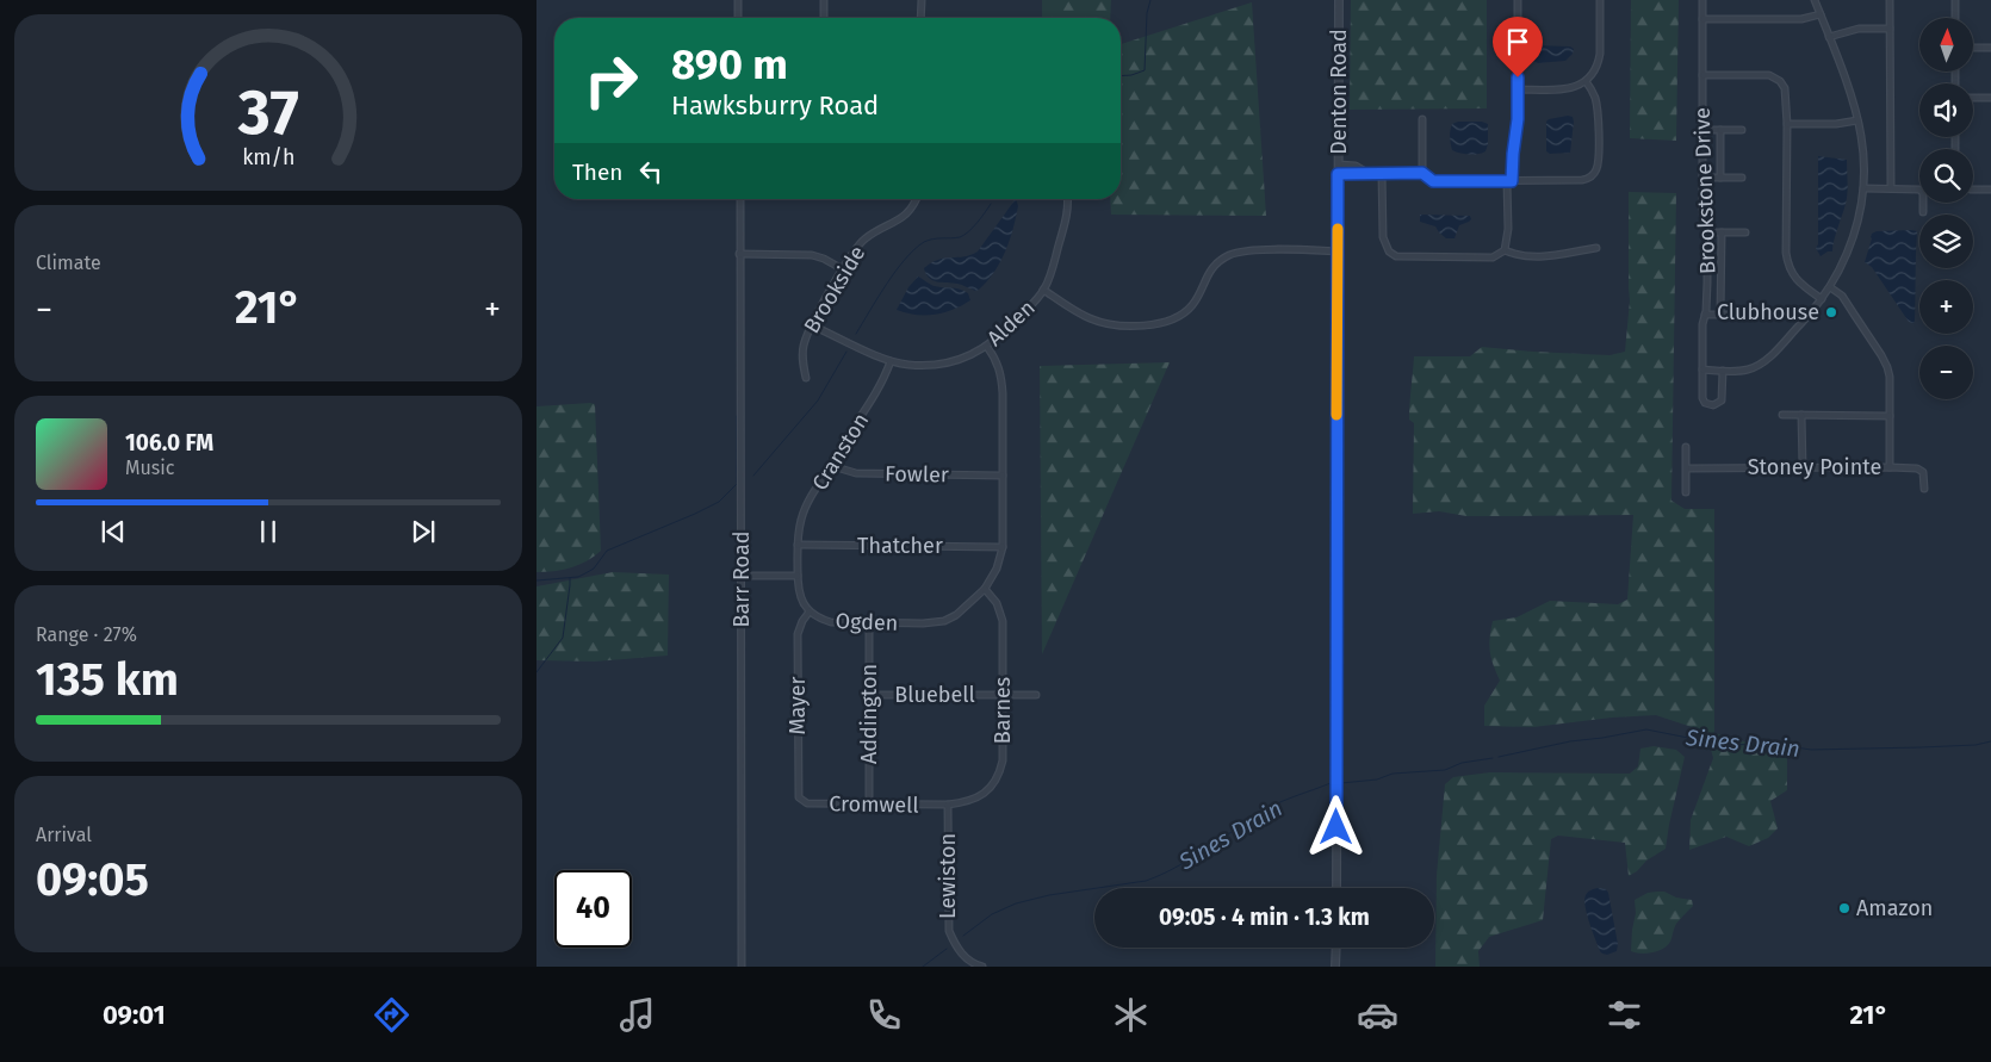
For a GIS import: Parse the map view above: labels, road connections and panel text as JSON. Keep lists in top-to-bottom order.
{
  "streets": {
    "street": [
      "Denton Road",
      "Brookstone Drive",
      "Brookside",
      "Alden",
      "Cranston",
      "Stoney Pointe",
      "Fowler",
      "Thatcher",
      "Barr Road",
      "Ogden",
      "Bluebell",
      "Mayer",
      "Barnes",
      "Addington",
      "Cromwell",
      "Lewiston"
    ]
  },
  "crossings": [
    ["Brookside", "Alden"],
    ["Alden", "Cranston"],
    ["Alden", "Ogden"],
    ["Cranston", "Fowler"],
    ["Cranston", "Thatcher"],
    ["Cranston", "Ogden"],
    ["Fowler", "Ogden"],
    ["Thatcher", "Ogden"],
    ["Ogden", "Mayer"],
    ["Ogden", "Barnes"],
    ["Ogden", "Addington"],
    ["Bluebell", "Barnes"],
    ["Bluebell", "Addington"],
    ["Mayer", "Cromwell"],
    ["Barnes", "Cromwell"],
    ["Barnes", "Lewiston"],
    ["Addington", "Cromwell"],
    ["Cromwell", "Lewiston"]
  ],
  "water": ["Sines Drain"],
  "places": ["Clubhouse", "Amazon"],
  "north": "top",
  "page": {
    "map_buttons": ["+", "−"],
    "turn": ["890 m", "Hawksburry Road"],
    "then": "Then",
    "tile": [
      "Climate",
      ["Range · 27%", "135 km"],
      ["Arrival", "09:05"]
    ],
    "heat": ["−", "21°", "+"],
    "song": ["106.0 FM", "Music"],
    "limit": "40",
    "trip": "09:05 · 4 min · 1.3 km",
    "tabs": ["09:01", "21°"],
    "gauge": ["37", "km/h"]
  }
}
